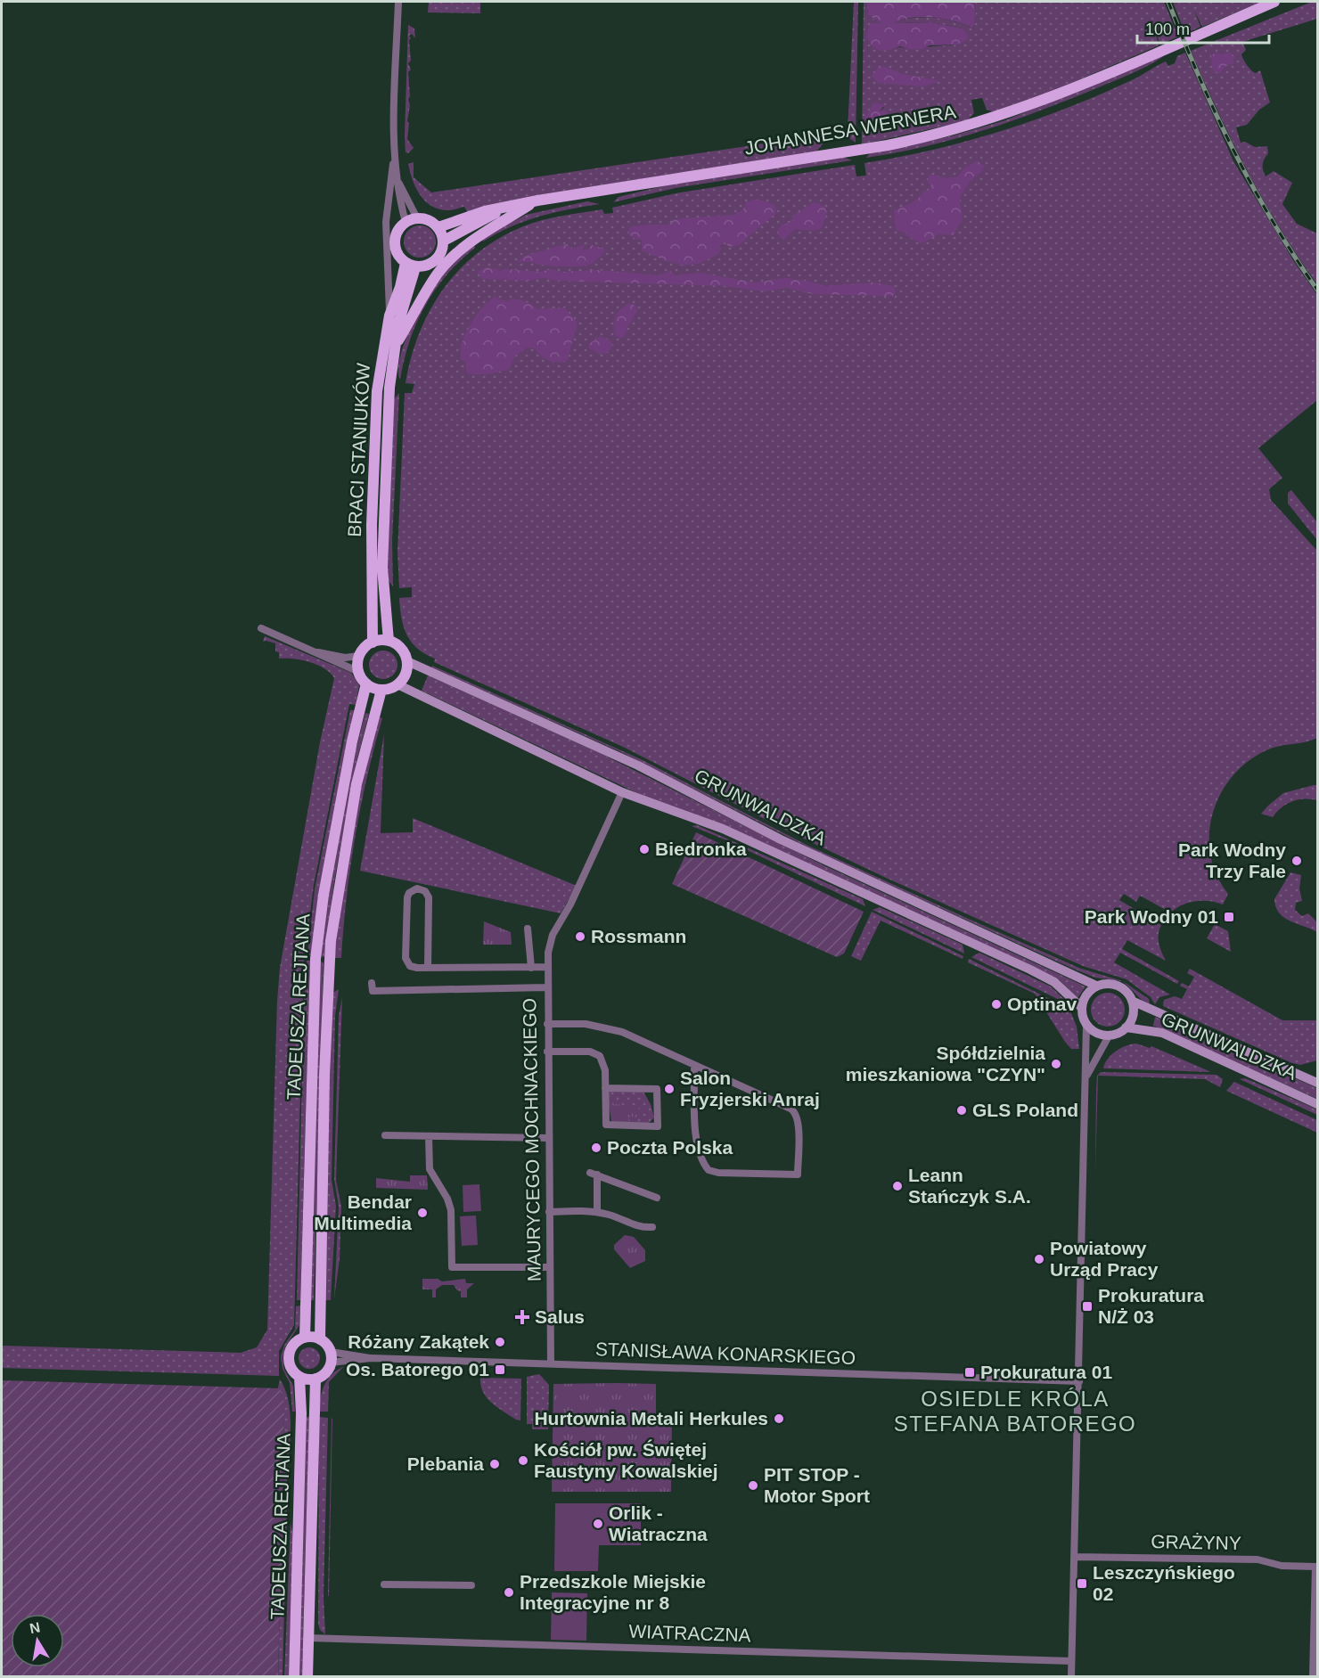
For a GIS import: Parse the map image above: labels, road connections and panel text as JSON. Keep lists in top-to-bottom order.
{
  "streets": {
    "main road": ["JOHANNESA WERNERA", "BRACI STANIUKÓW", "TADEUSZA REJTANA"],
    "street": [
      "GRUNWALDZKA",
      "MAURYCEGO MOCHNACKIEGO",
      "STANISŁAWA KONARSKIEGO",
      "GRAŻYNY",
      "WIATRACZNA"
    ]
  },
  "crossings": [
    ["JOHANNESA WERNERA", "BRACI STANIUKÓW"],
    ["BRACI STANIUKÓW", "GRUNWALDZKA"],
    ["BRACI STANIUKÓW", "TADEUSZA REJTANA"],
    ["GRUNWALDZKA", "TADEUSZA REJTANA"],
    ["GRUNWALDZKA", "MAURYCEGO MOCHNACKIEGO"],
    ["TADEUSZA REJTANA", "STANISŁAWA KONARSKIEGO"],
    ["TADEUSZA REJTANA", "WIATRACZNA"],
    ["MAURYCEGO MOCHNACKIEGO", "STANISŁAWA KONARSKIEGO"]
  ],
  "districts": ["OSIEDLE KRÓLA STEFANA BATOREGO"],
  "places": {
    "other": [
      "Biedronka",
      "Park Wodny Trzy Fale",
      "Rossmann",
      "Optinav",
      "Spółdzielnia mieszkaniowa \"CZYN\"",
      "Salon Fryzjerski Anraj",
      "GLS Poland",
      "Poczta Polska",
      "Leann Stańczyk S.A.",
      "Bendar Multimedia",
      "Powiatowy Urząd Pracy",
      "Różany Zakątek",
      "Hurtownia Metali Herkules",
      "Kościół pw. Świętej Faustyny Kowalskiej",
      "Plebania",
      "PIT STOP - Motor Sport",
      "Orlik - Wiatraczna",
      "Przedszkole Miejskie Integracyjne nr 8"
    ],
    "transit": [
      "Park Wodny 01",
      "Prokuratura N/Ż 03",
      "Os. Batorego 01",
      "Prokuratura 01",
      "Leszczyńskiego 02"
    ],
    "health": ["Salus"]
  },
  "scale_bar": "100 m",
  "north": "top"
}
